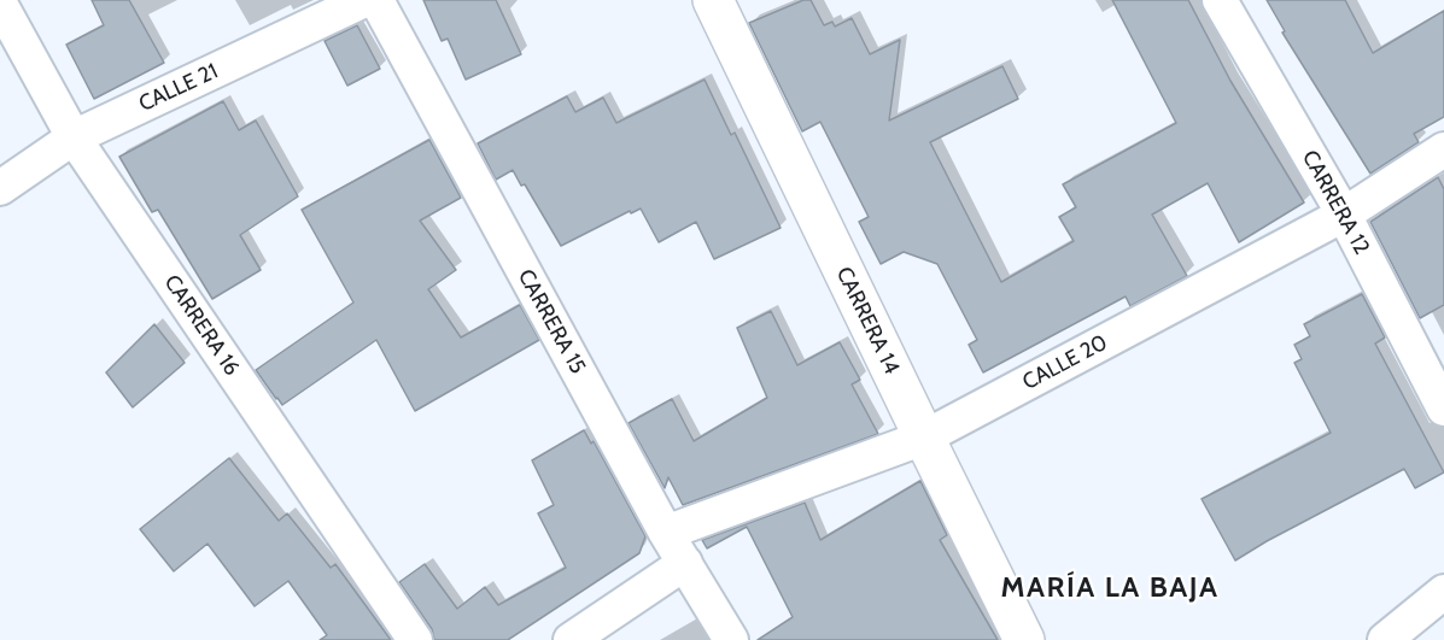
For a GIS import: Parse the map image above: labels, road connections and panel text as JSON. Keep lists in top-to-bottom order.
{
  "streets": {
    "street": [
      "CALLE 21",
      "CARRERA 12",
      "CARRERA 14",
      "CARRERA 15",
      "CARRERA 16",
      "CALLE 20"
    ]
  },
  "crossings": [
    ["CALLE 21", "CARRERA 16"],
    ["CARRERA 12", "CALLE 20"],
    ["CARRERA 14", "CALLE 20"],
    ["CARRERA 15", "CALLE 20"]
  ],
  "districts": ["MARÍA LA BAJA"]
}
